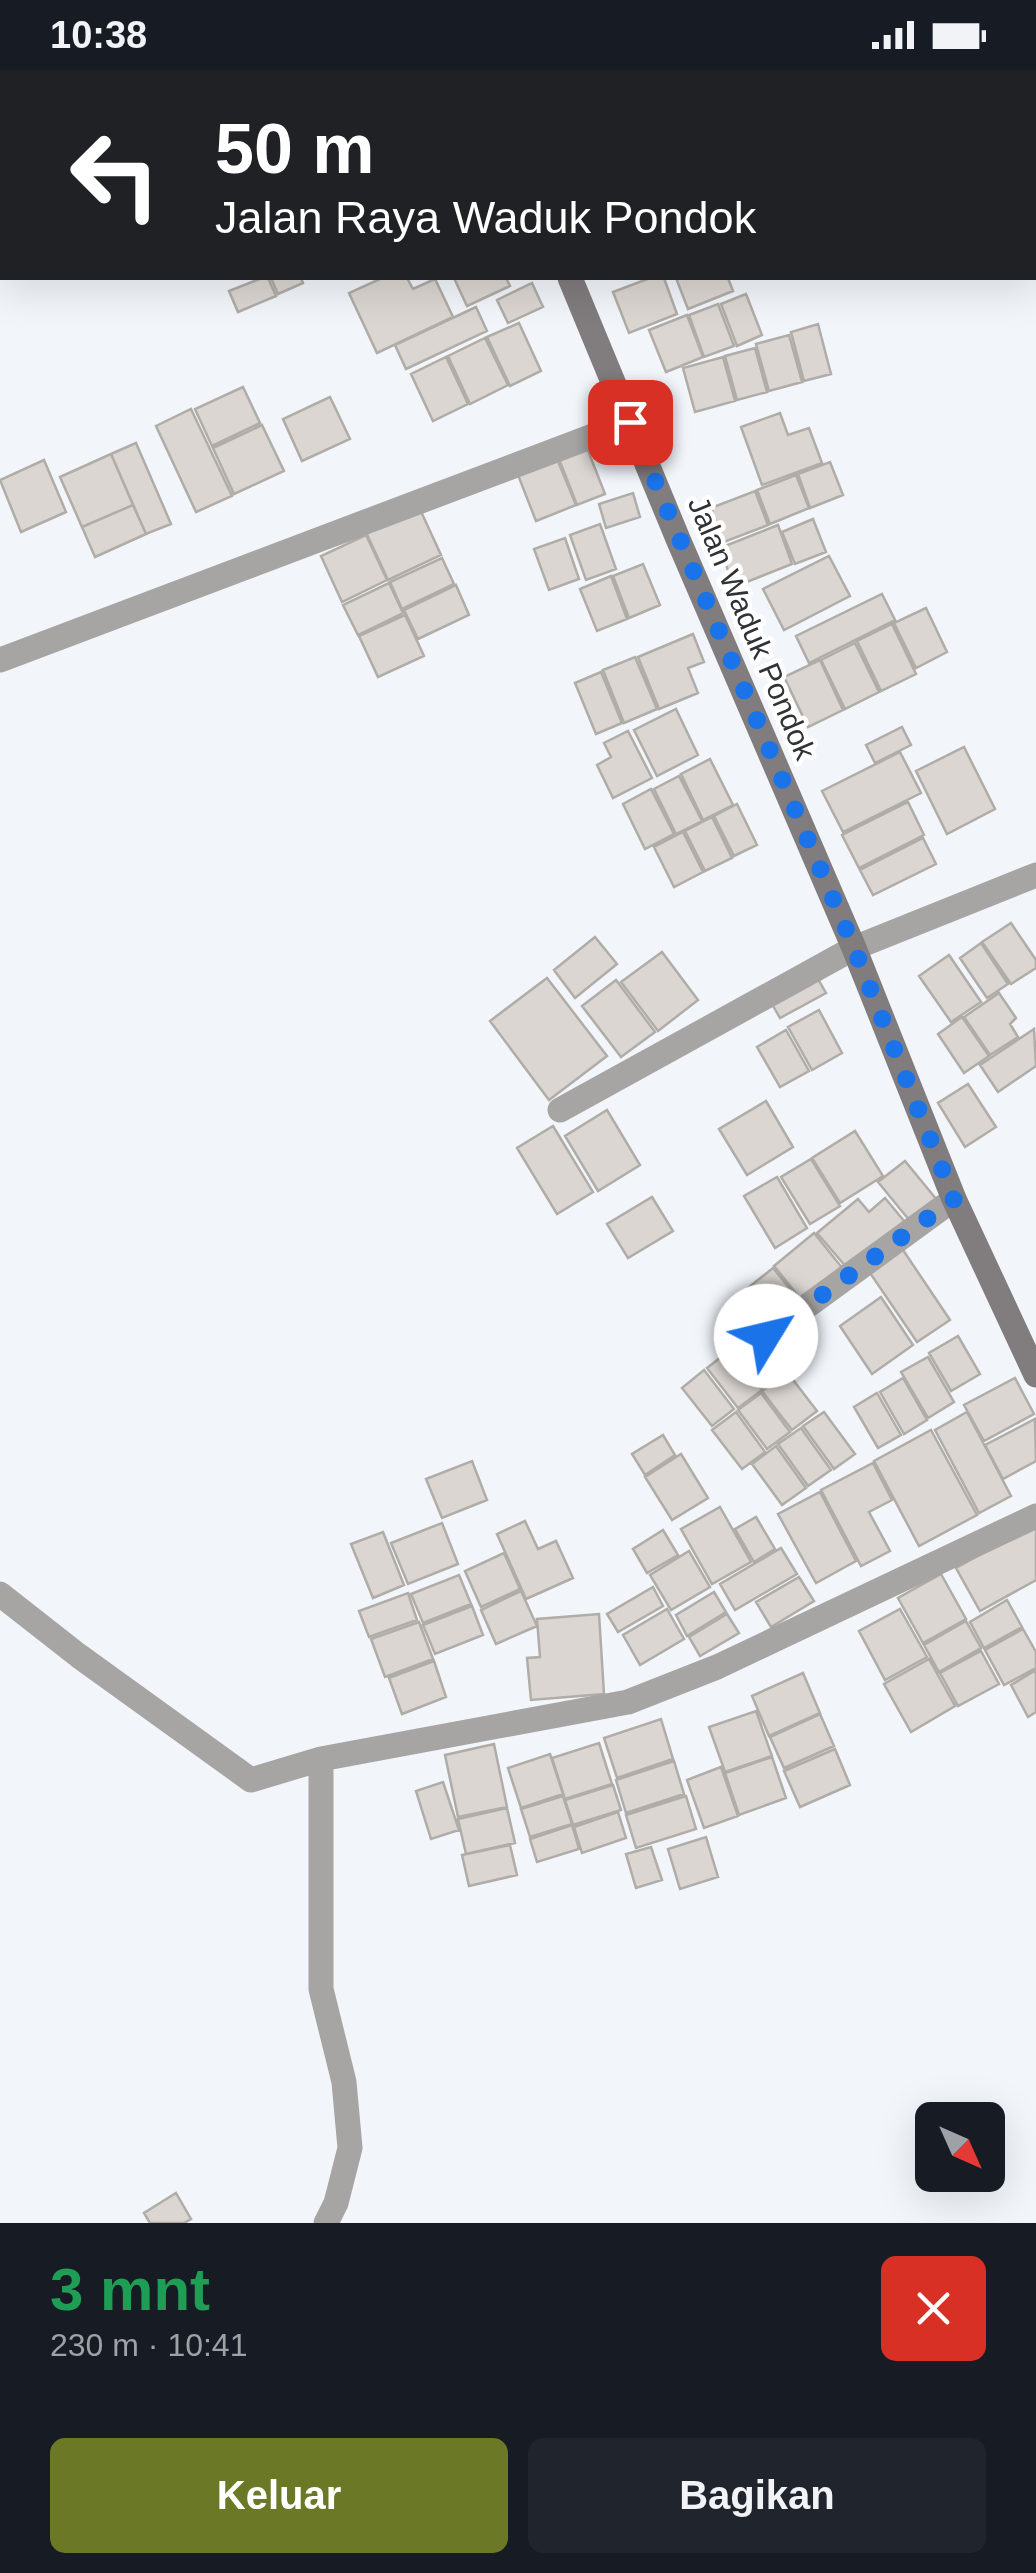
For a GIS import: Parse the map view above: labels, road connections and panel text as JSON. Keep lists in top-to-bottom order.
{
  "streets": {
    "street": ["Jalan Waduk Pondok"]
  },
  "north": "bottom right",
  "page": {
    "status": "10:38",
    "turn": ["50 m", "Jalan Raya Waduk Pondok"],
    "heading": ["3 mnt", "230 m · 10:41"],
    "buttons": ["Keluar", "Bagikan"]
  }
}
